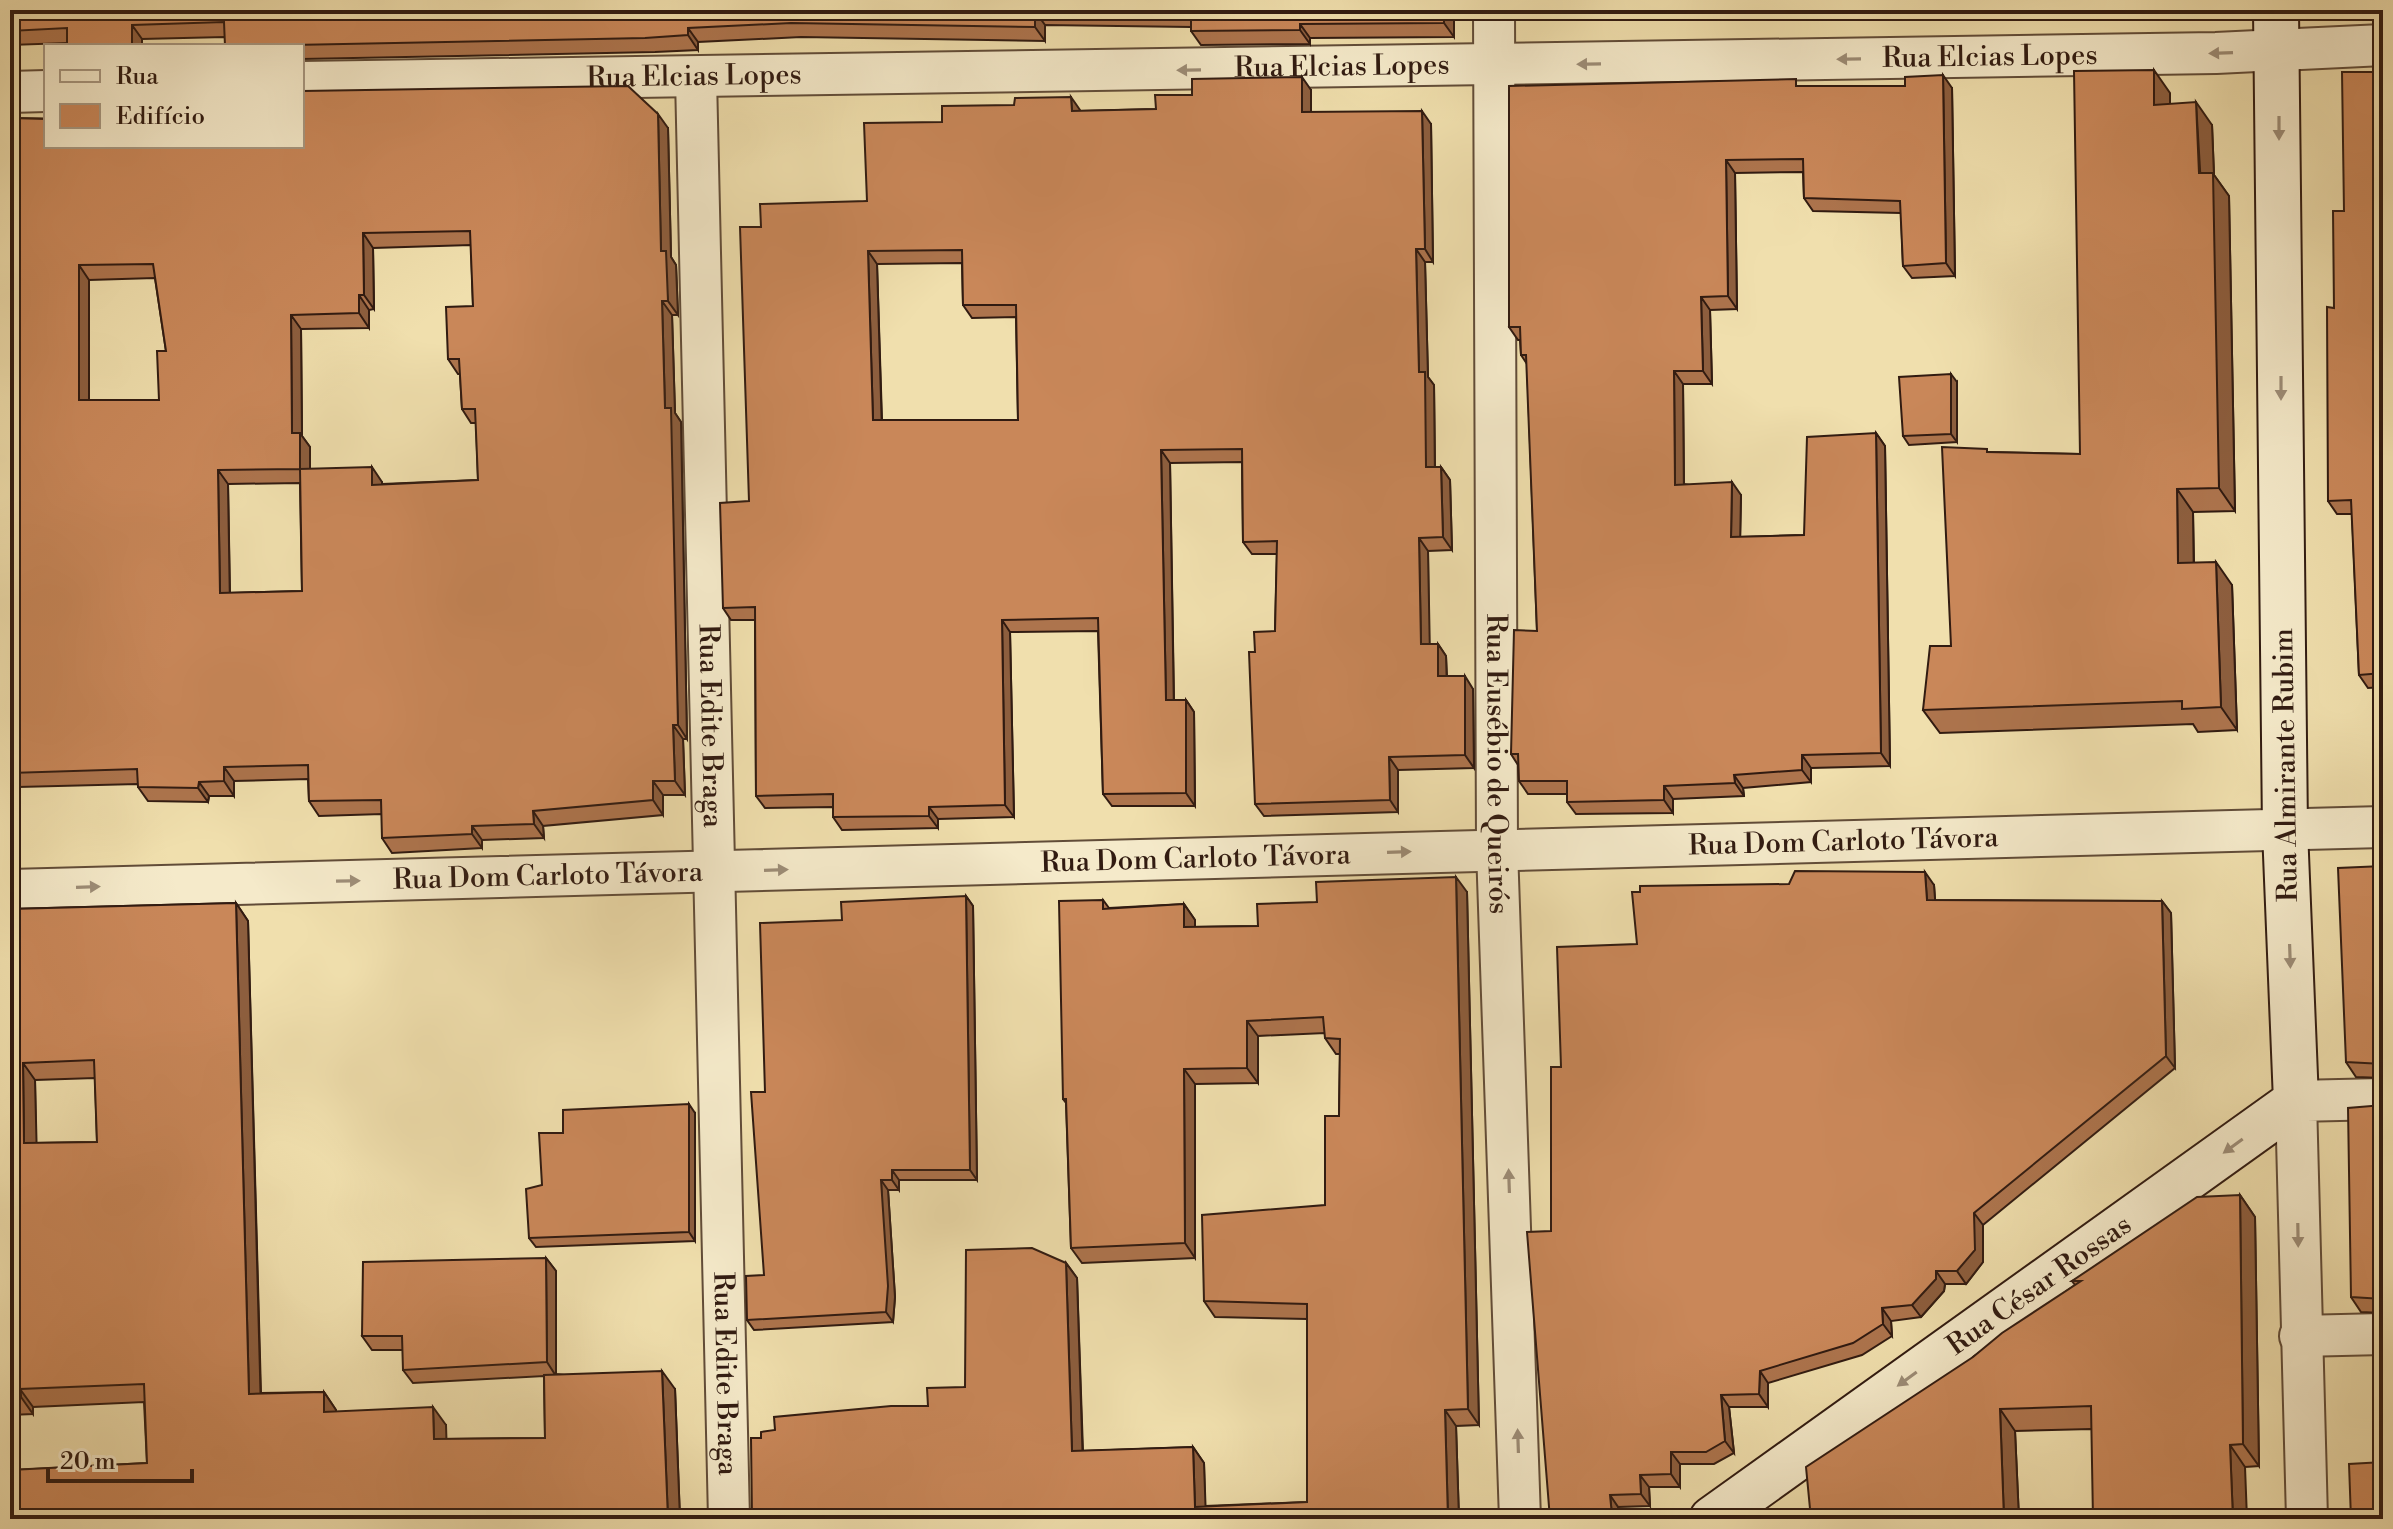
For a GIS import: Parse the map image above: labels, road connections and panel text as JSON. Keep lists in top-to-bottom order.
{
  "streets": {
    "main road": ["Rua Almirante Rubim", "Rua César Rossas"],
    "street": [
      "Rua Elcias Lopes",
      "Rua Edite Braga",
      "Rua Eusébio de Queirós",
      "Rua Dom Carloto Távora"
    ]
  },
  "crossings": [
    ["Rua Elcias Lopes", "Rua Edite Braga"],
    ["Rua Elcias Lopes", "Rua Eusébio de Queirós"],
    ["Rua Elcias Lopes", "Rua Almirante Rubim"],
    ["Rua Edite Braga", "Rua Dom Carloto Távora"],
    ["Rua Eusébio de Queirós", "Rua Dom Carloto Távora"],
    ["Rua Almirante Rubim", "Rua Dom Carloto Távora"],
    ["Rua Almirante Rubim", "Rua César Rossas"]
  ],
  "one_way": [
    "Rua Elcias Lopes",
    "Rua Eusébio de Queirós",
    "Rua Almirante Rubim",
    "Rua Dom Carloto Távora",
    "Rua César Rossas"
  ],
  "legend": ["Rua", "Edifício"],
  "scale_bar": "20 m"
}
